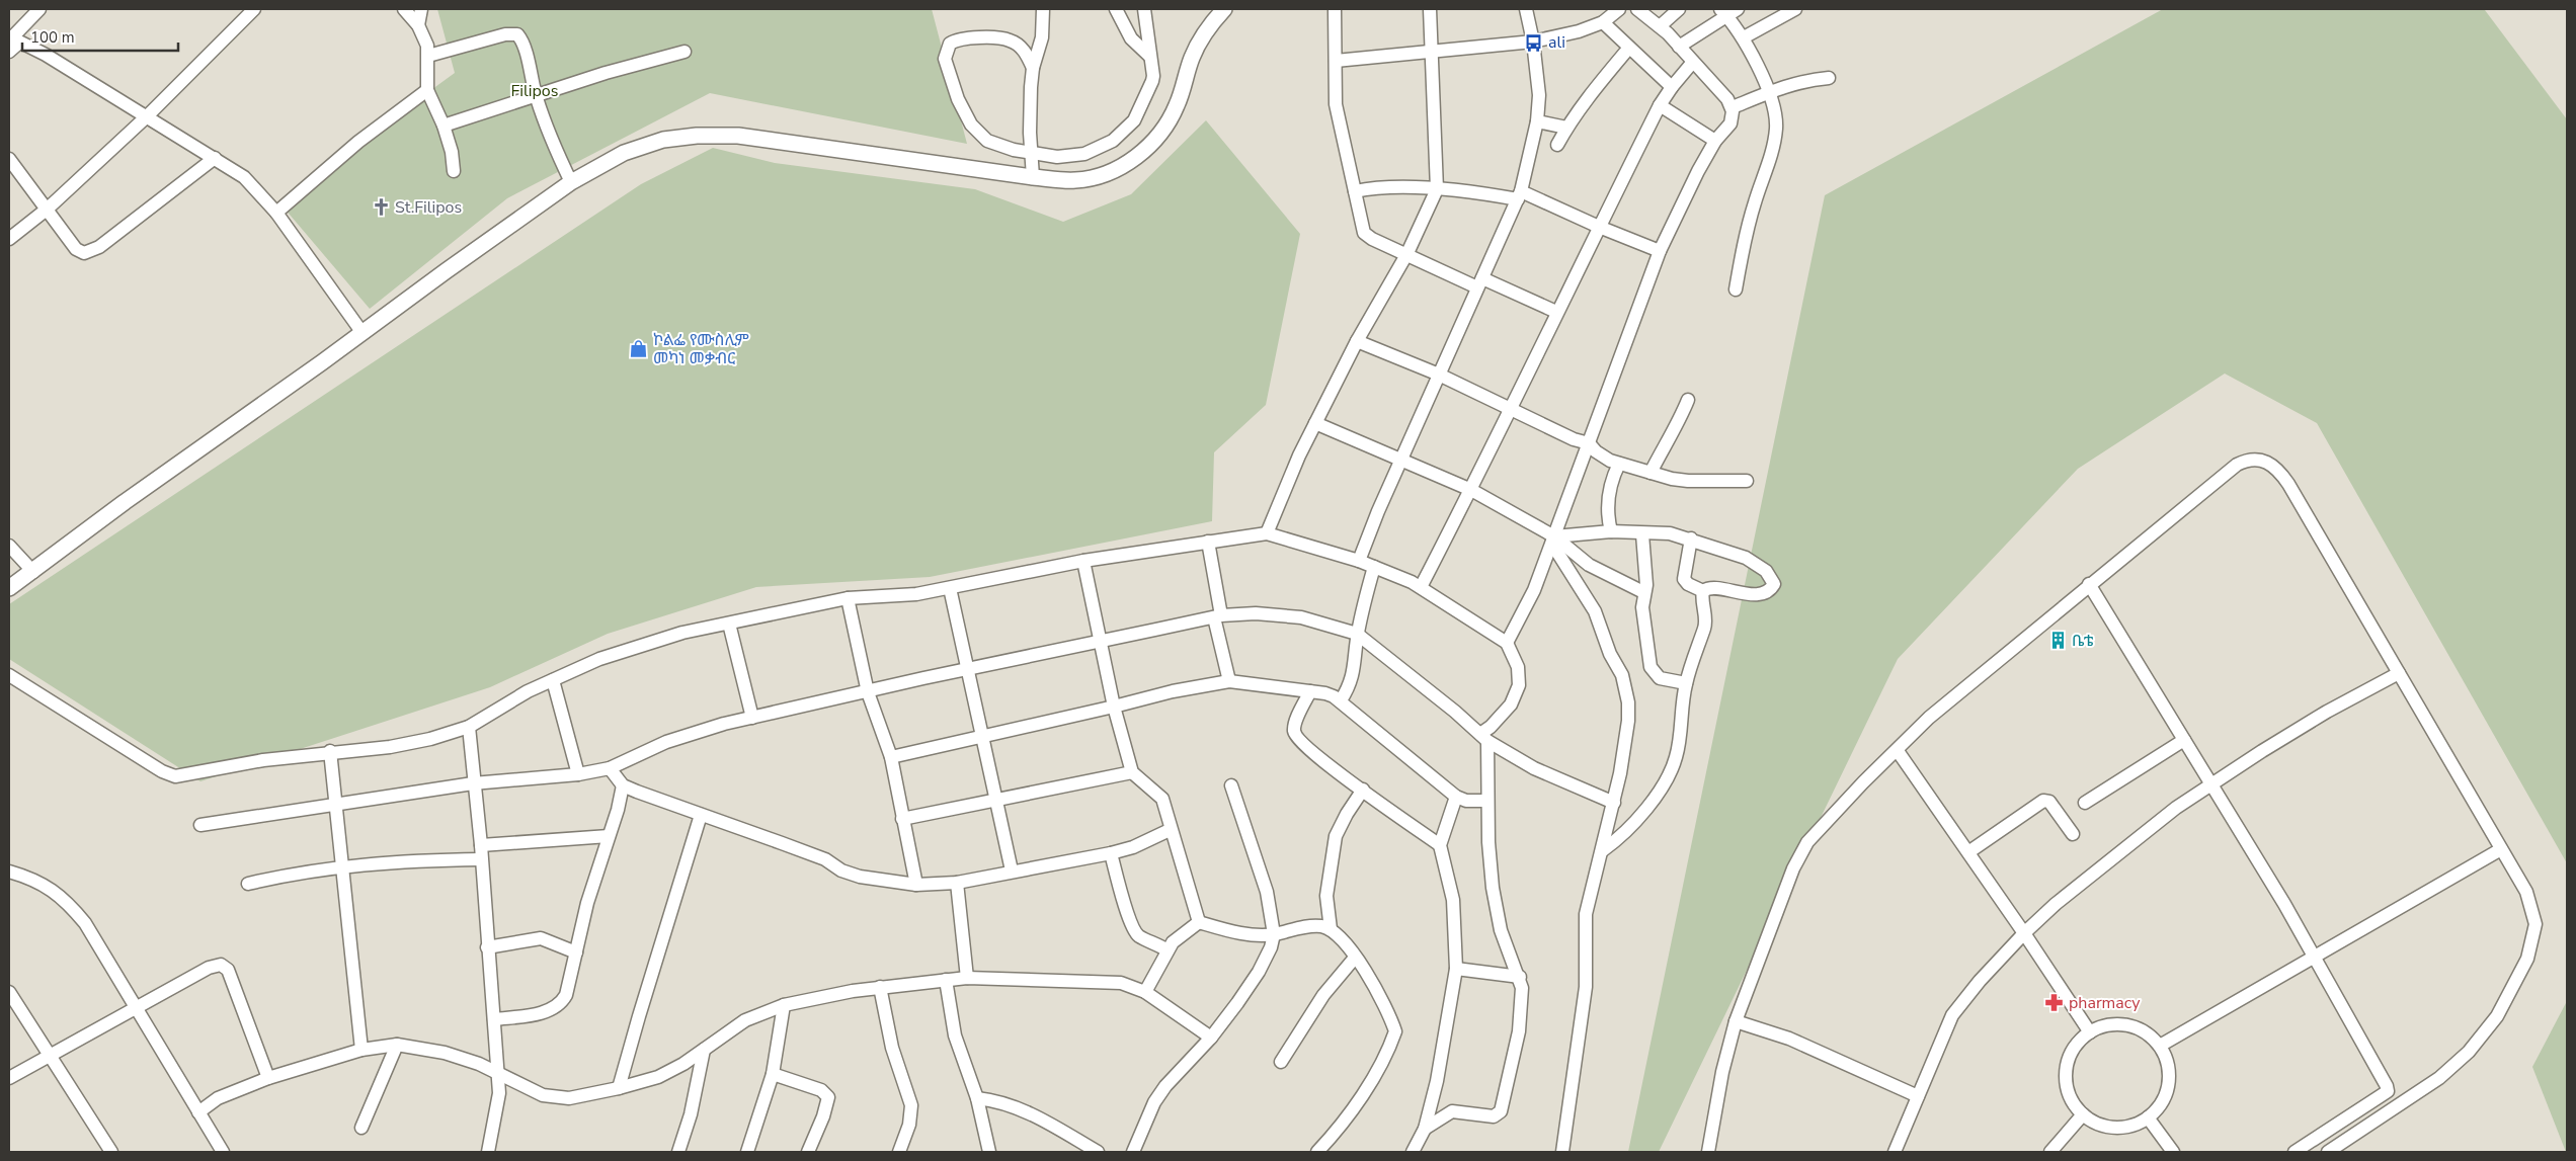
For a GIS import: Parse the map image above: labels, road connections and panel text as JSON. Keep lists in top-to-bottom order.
{
  "parks": ["Filipos"],
  "places": {
    "bus stop": ["ali"],
    "church": ["St.Filipos"],
    "shop": ["ኮልፌ የሙስሊም መካነ መቃብር"],
    "building": ["ቤቴ"],
    "pharmacy": ["pharmacy"]
  },
  "scale_bar": "100 m"
}
